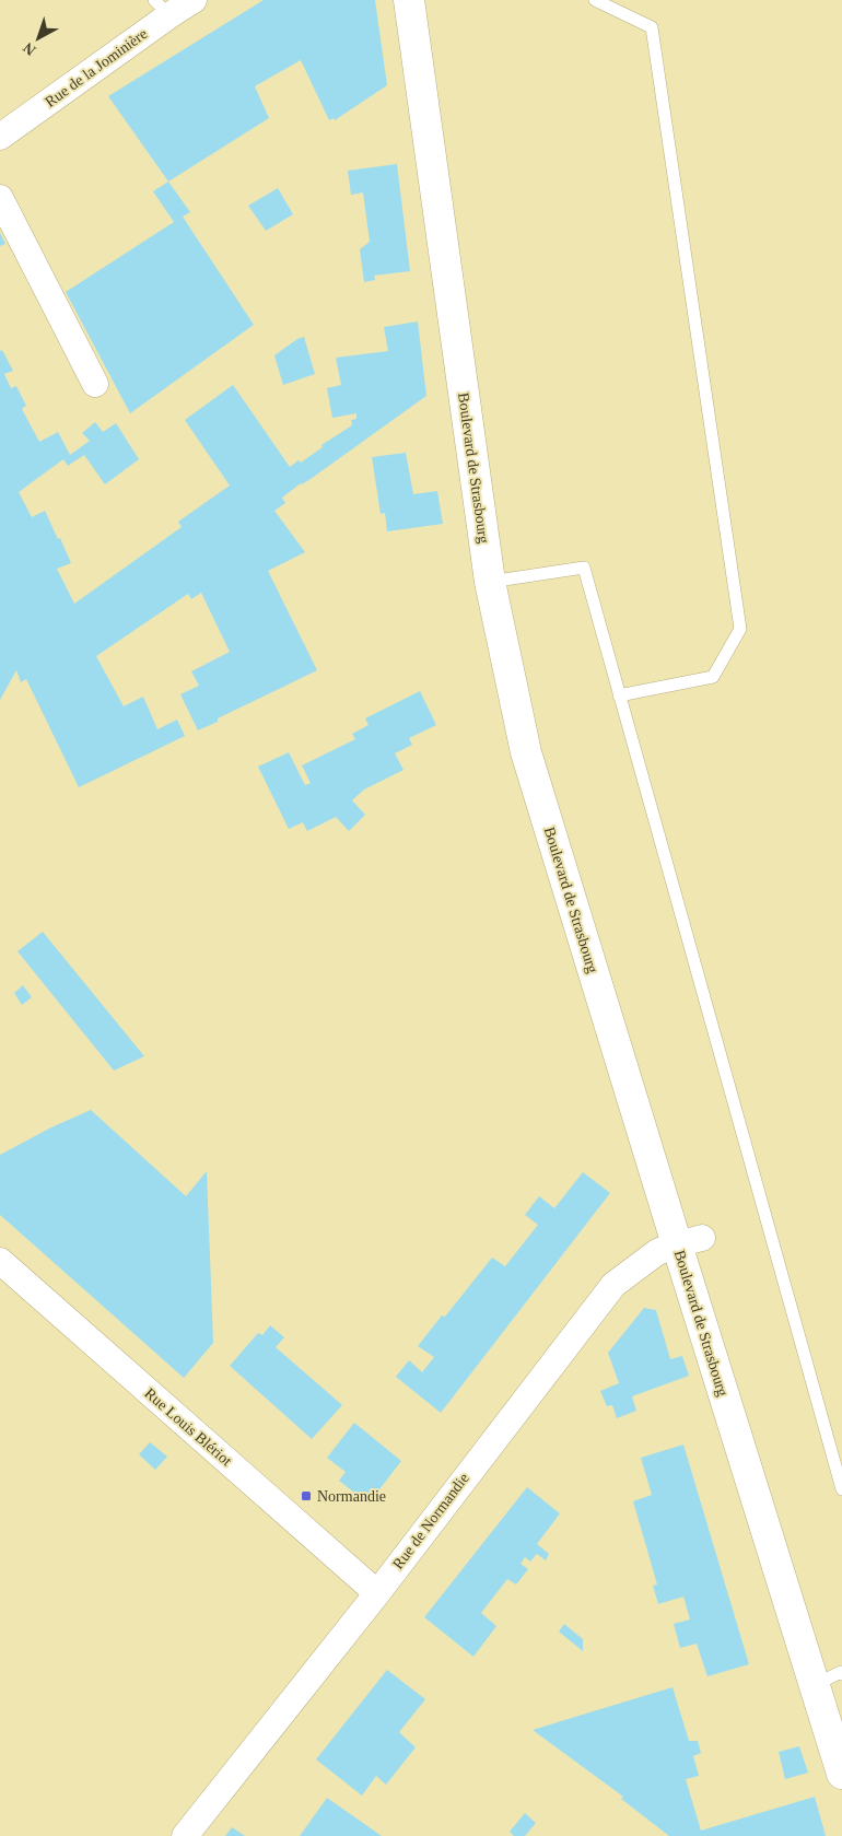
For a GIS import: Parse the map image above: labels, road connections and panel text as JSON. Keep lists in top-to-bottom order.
{
  "streets": {
    "street": [
      "Rue de la Jominière",
      "Boulevard de Strasbourg",
      "Rue Louis Blériot",
      "Rue de Normandie"
    ]
  },
  "crossings": [
    ["Boulevard de Strasbourg", "Rue de Normandie"],
    ["Rue Louis Blériot", "Rue de Normandie"]
  ],
  "places": {
    "transit": ["Normandie"]
  },
  "north": "bottom left"
}
